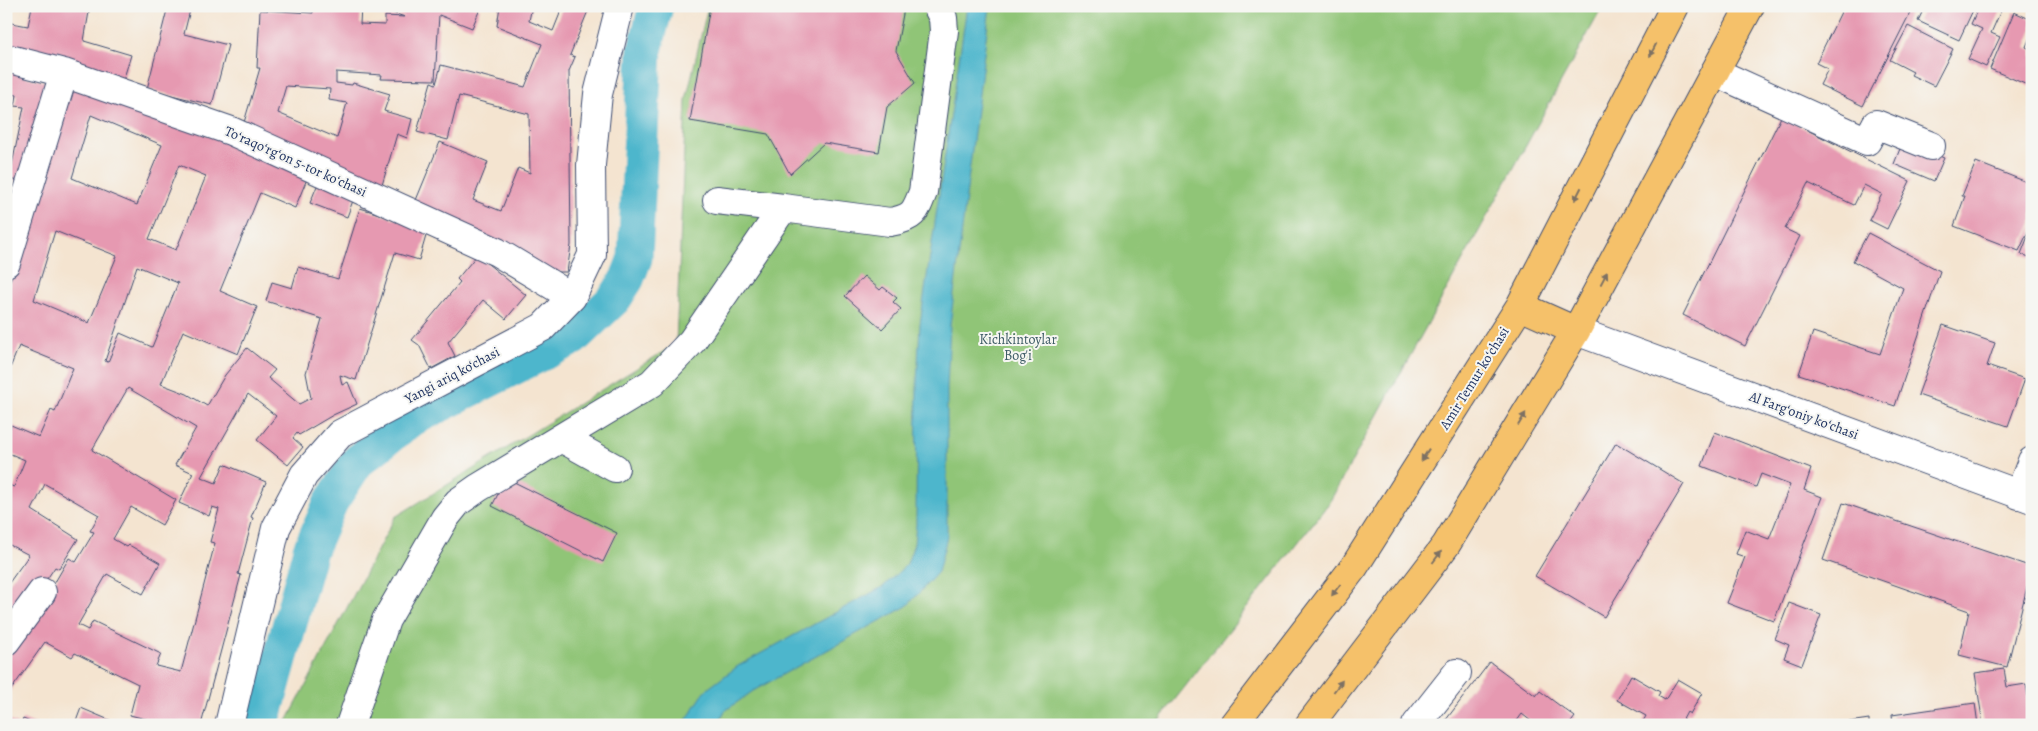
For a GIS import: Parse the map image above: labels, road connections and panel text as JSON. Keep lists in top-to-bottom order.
{
  "streets": {
    "main road": ["Amir Temur koʻchasi"],
    "street": ["Toʻraqoʻrgʻon 5-tor koʻchasi", "Yangi ariq ko‘chasi", "Al Fargʻoniy koʻchasi"]
  },
  "crossings": [
    ["Toʻraqoʻrgʻon 5-tor koʻchasi", "Yangi ariq ko‘chasi"]
  ],
  "parks": ["Kichkintoylar Bog'i"]
}
